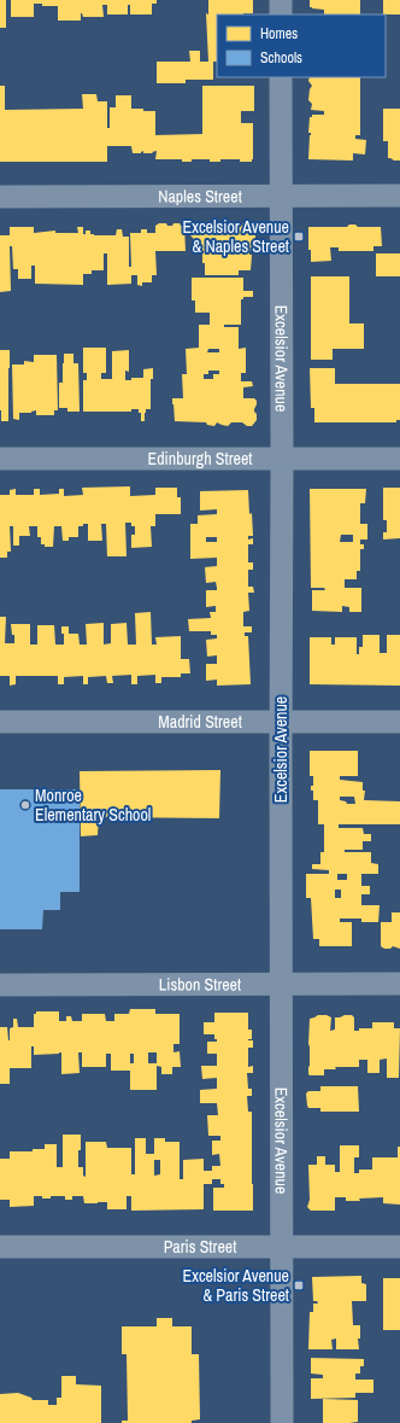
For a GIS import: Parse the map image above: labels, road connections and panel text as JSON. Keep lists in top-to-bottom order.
{
  "streets": {
    "street": [
      "Naples Street",
      "Excelsior Avenue",
      "Edinburgh Street",
      "Madrid Street",
      "Lisbon Street",
      "Paris Street"
    ]
  },
  "crossings": [
    ["Naples Street", "Excelsior Avenue"],
    ["Excelsior Avenue", "Edinburgh Street"],
    ["Excelsior Avenue", "Madrid Street"],
    ["Excelsior Avenue", "Lisbon Street"],
    ["Excelsior Avenue", "Paris Street"]
  ],
  "places": {
    "transit": ["Excelsior Avenue & Naples Street", "Excelsior Avenue & Paris Street"],
    "other": ["Monroe Elementary School"]
  },
  "legend": ["Homes", "Schools"]
}
